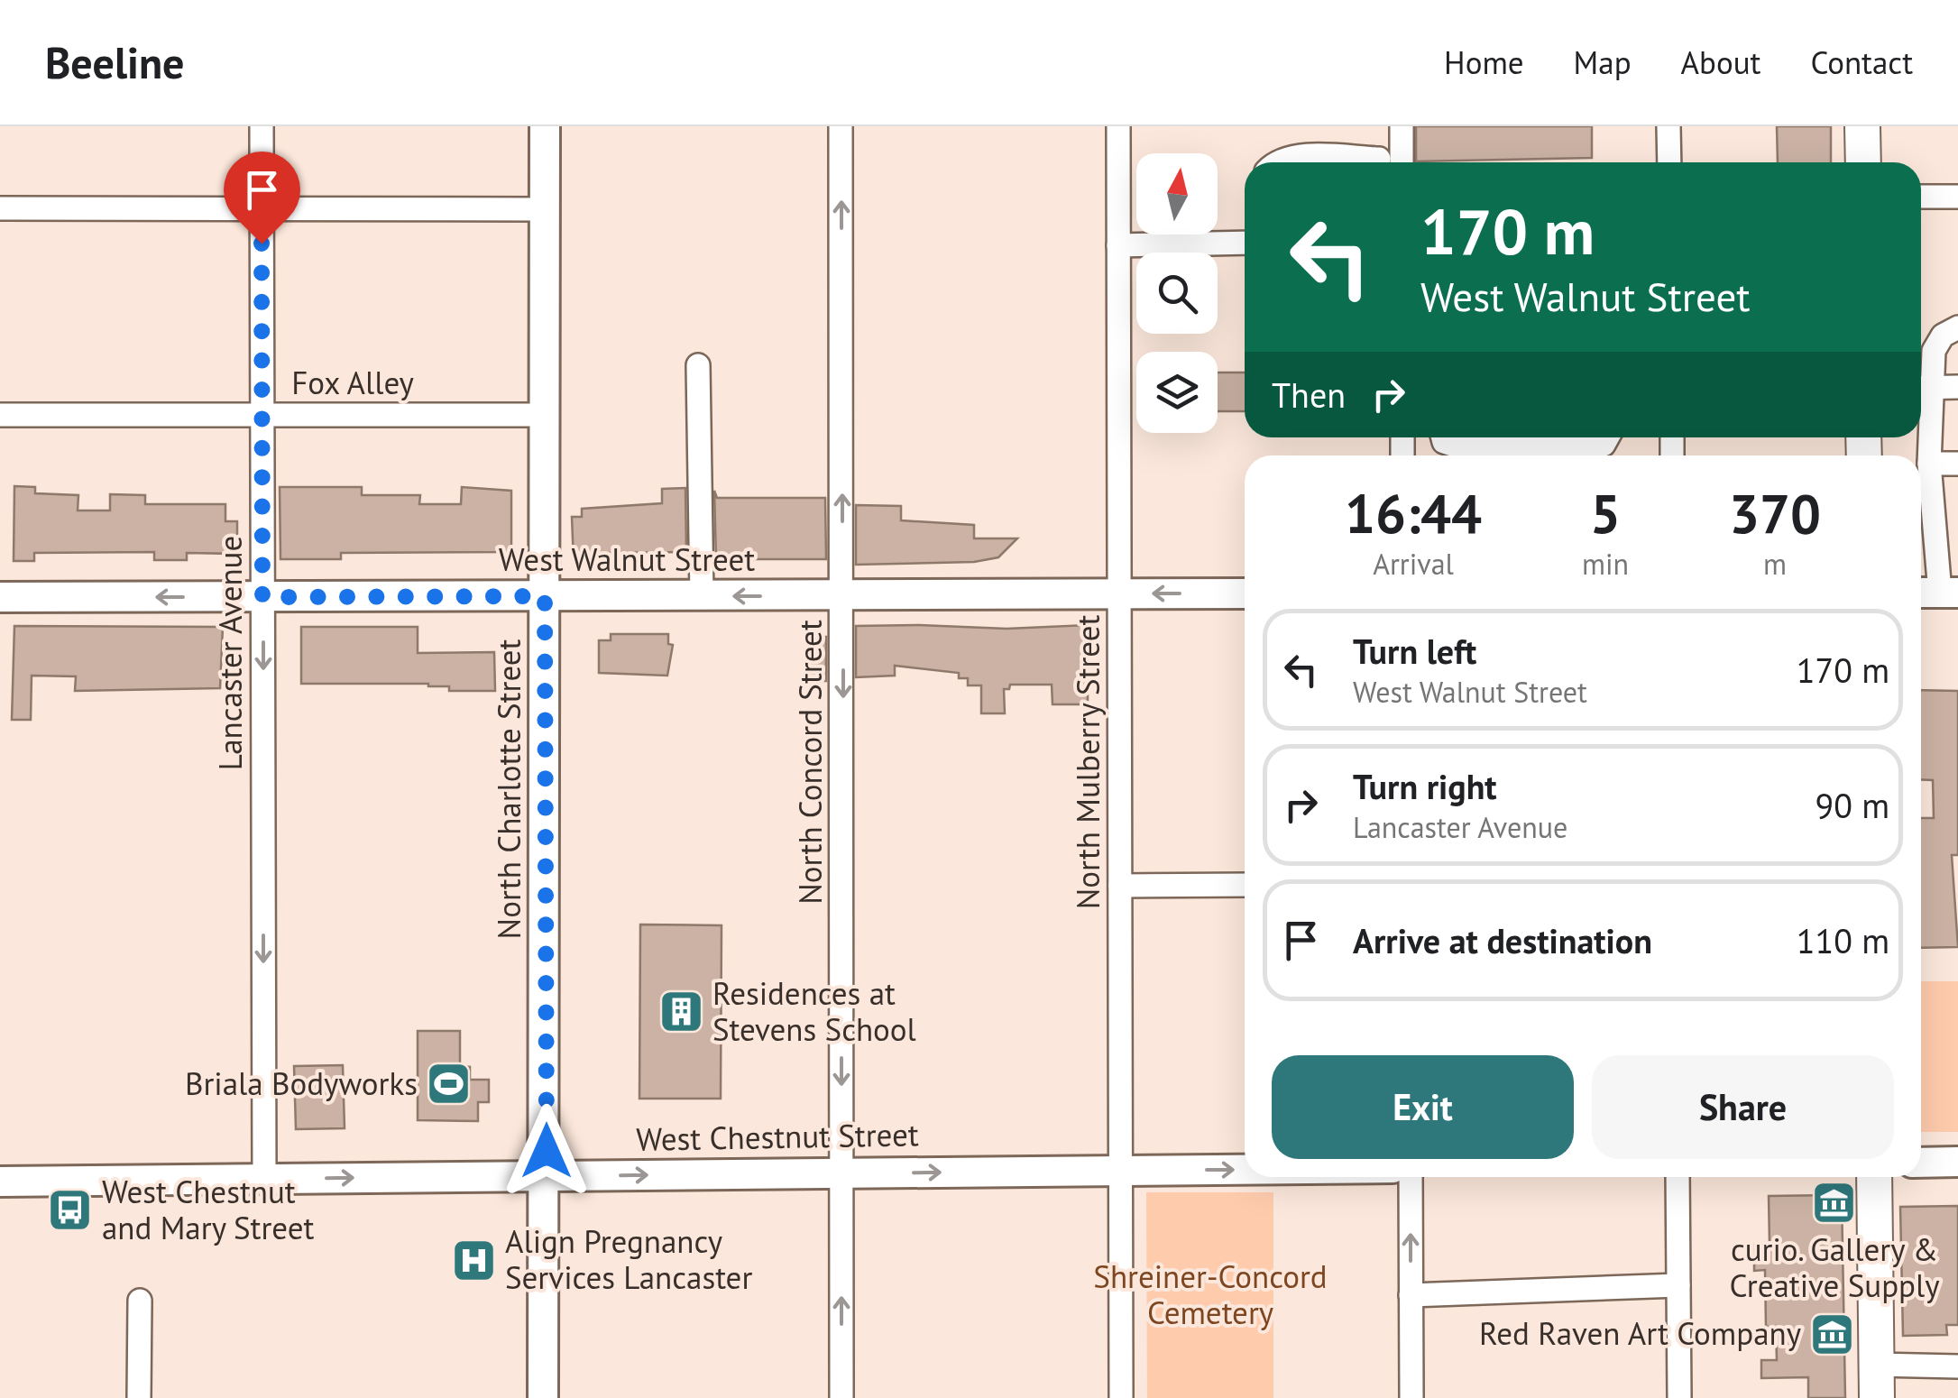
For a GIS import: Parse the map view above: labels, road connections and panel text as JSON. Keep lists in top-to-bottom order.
{
  "streets": {
    "main road": ["West Walnut Street", "North Charlotte Street", "West Chestnut Street"],
    "street": [
      "Fox Alley",
      "Lancaster Avenue",
      "North Concord Street",
      "North Mulberry Street"
    ]
  },
  "crossings": [
    ["Fox Alley", "Lancaster Avenue"],
    ["Fox Alley", "North Charlotte Street"],
    ["West Walnut Street", "Lancaster Avenue"],
    ["West Walnut Street", "North Concord Street"],
    ["West Walnut Street", "North Mulberry Street"],
    ["West Walnut Street", "North Charlotte Street"],
    ["Lancaster Avenue", "West Chestnut Street"],
    ["North Concord Street", "West Chestnut Street"],
    ["North Mulberry Street", "West Chestnut Street"],
    ["North Charlotte Street", "West Chestnut Street"]
  ],
  "one_way": ["West Walnut Street", "Lancaster Avenue", "West Chestnut Street"],
  "parks": ["Shreiner-Concord Cemetery"],
  "places": {
    "building": ["Residences at Stevens School"],
    "sports": ["Briala Bodyworks"],
    "museum": ["curio. Gallery & Creative Supply", "Red Raven Art Company"],
    "bus stop": ["West Chestnut and Mary Street"],
    "hospital": ["Align Pregnancy Services Lancaster"]
  },
  "north": "top",
  "page": {
    "header": "Beeline",
    "nav": [
      "Home",
      "Map",
      "About",
      "Contact"
    ],
    "turn": ["170 m", "West Walnut Street"],
    "then": "Then",
    "eta": [
      "16:44",
      "Arrival",
      "5",
      "min",
      "370",
      "m"
    ],
    "list": [
      {
        "name": "Turn left",
        "note": "West Walnut Street",
        "value": "170 m"
      },
      {
        "name": "Turn right",
        "note": "Lancaster Avenue",
        "value": "90 m"
      },
      {
        "name": "Arrive at destination",
        "value": "110 m"
      }
    ],
    "buttons": ["Exit", "Share"]
  }
}
